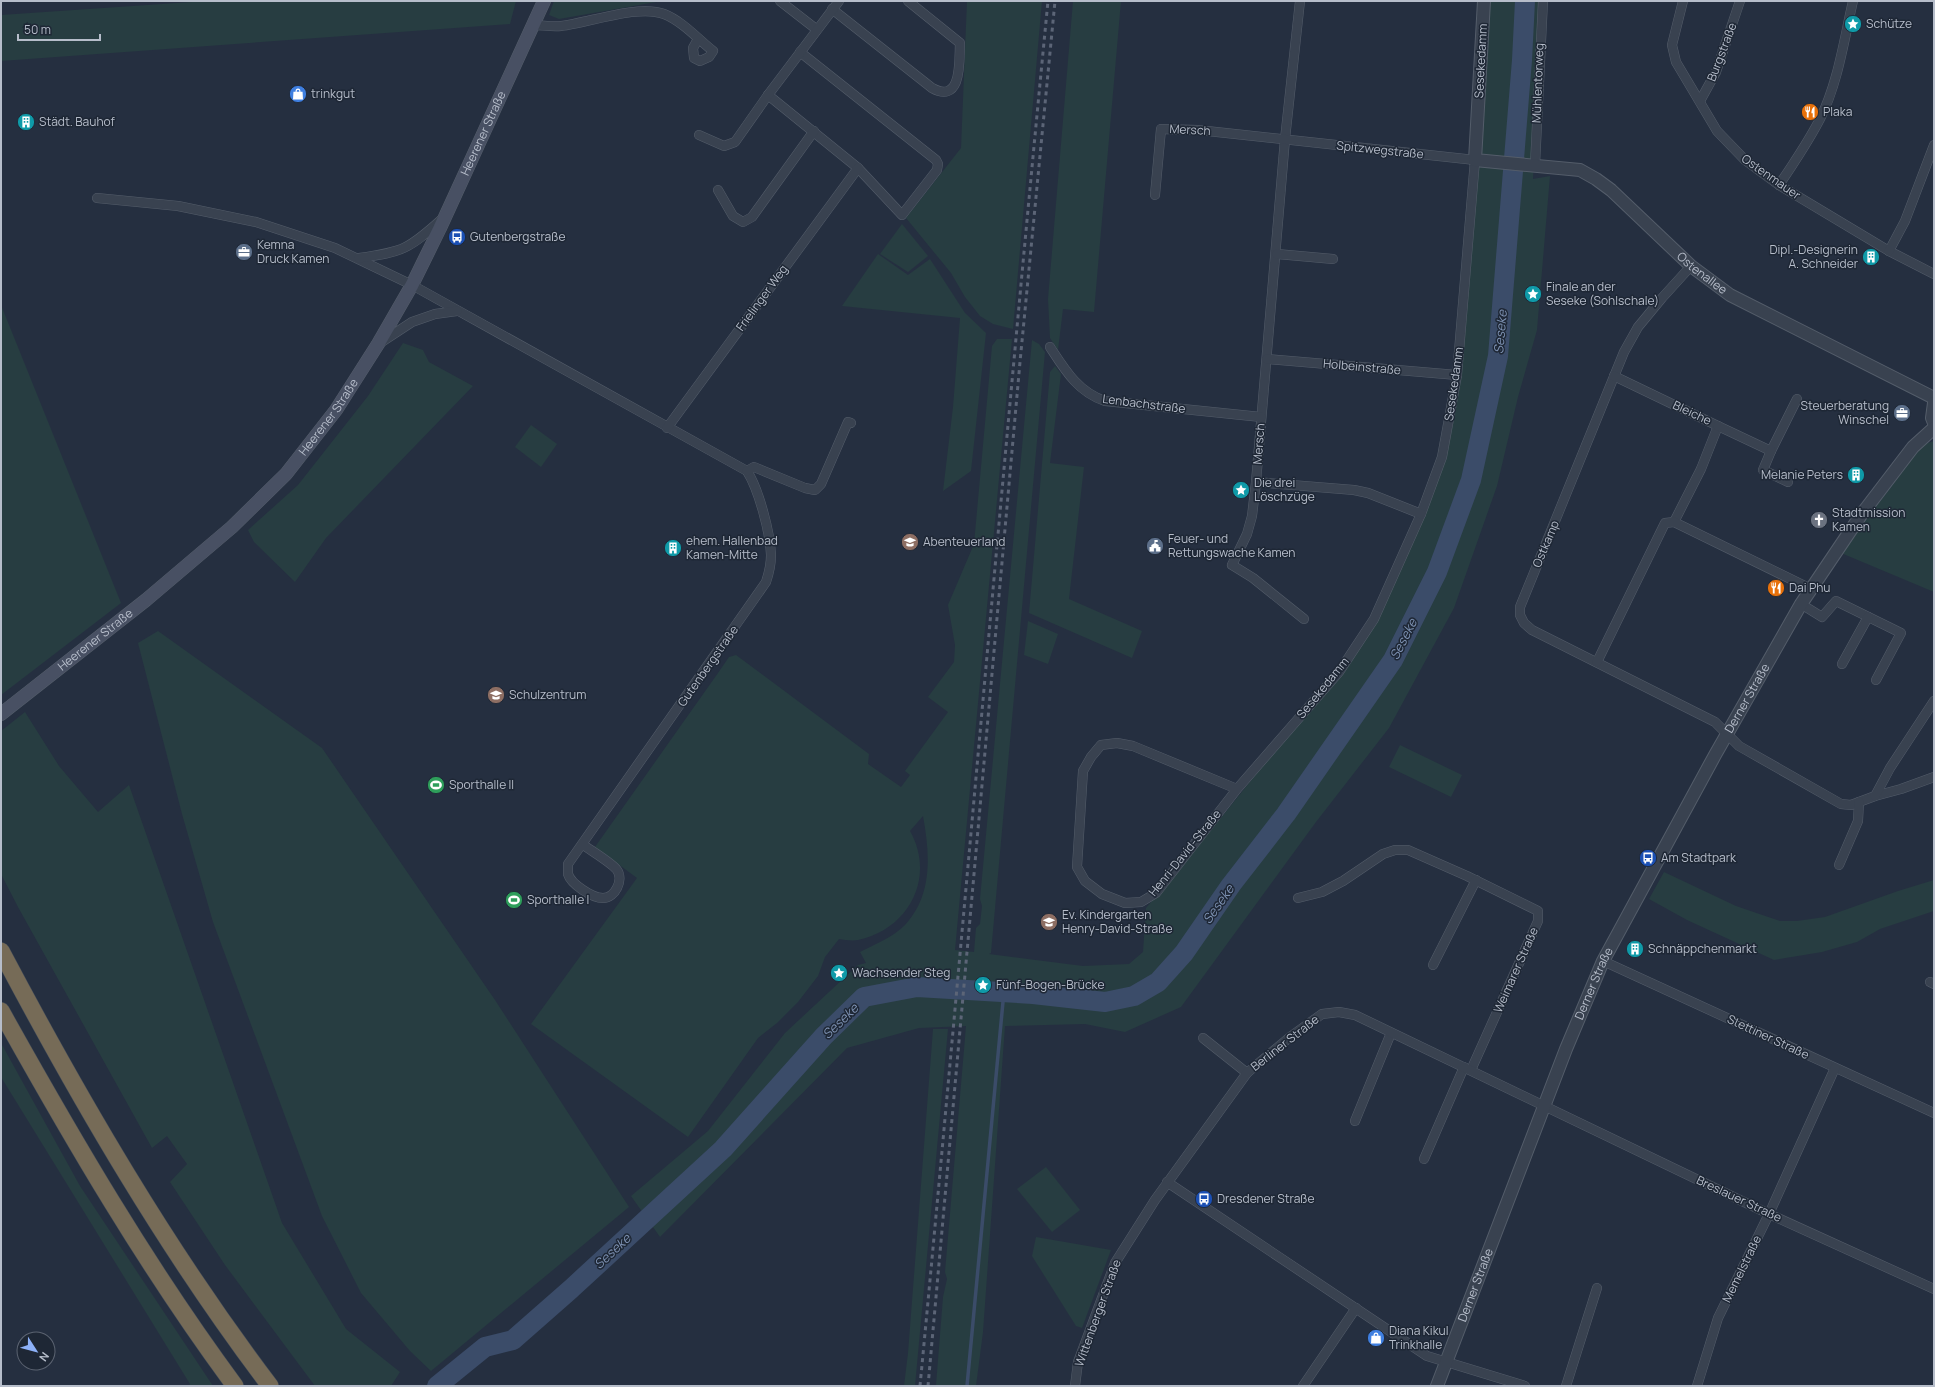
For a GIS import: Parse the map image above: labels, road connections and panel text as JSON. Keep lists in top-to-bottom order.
{
  "streets": {
    "main road": ["Heerener Straße"],
    "street": [
      "Burgstraße",
      "Sesekedamm",
      "Mühlentorweg",
      "Mersch",
      "Spitzwegstraße",
      "Ostenmauer",
      "Ostenallee",
      "Frielinger Weg",
      "Holbeinstraße",
      "Lenbachstraße",
      "Bleiche",
      "Ostkamp",
      "Gutenbergstraße",
      "Derner Straße",
      "Henri-David-Straße",
      "Weimarer Straße",
      "Stettiner Straße",
      "Berliner Straße",
      "Breslauer Straße",
      "Memelstraße",
      "Wittenberger Straße"
    ]
  },
  "crossings": [
    ["Burgstraße", "Ostenmauer"],
    ["Sesekedamm", "Spitzwegstraße"],
    ["Sesekedamm", "Ostenallee"],
    ["Sesekedamm", "Holbeinstraße"],
    ["Sesekedamm", "Henri-David-Straße"],
    ["Mühlentorweg", "Ostenallee"],
    ["Mersch", "Spitzwegstraße"],
    ["Mersch", "Holbeinstraße"],
    ["Mersch", "Lenbachstraße"],
    ["Spitzwegstraße", "Ostenallee"],
    ["Ostenallee", "Ostkamp"],
    ["Bleiche", "Ostkamp"],
    ["Ostkamp", "Derner Straße"],
    ["Derner Straße", "Stettiner Straße"],
    ["Derner Straße", "Berliner Straße"],
    ["Derner Straße", "Breslauer Straße"],
    ["Weimarer Straße", "Berliner Straße"],
    ["Stettiner Straße", "Memelstraße"],
    ["Berliner Straße", "Breslauer Straße"],
    ["Berliner Straße", "Wittenberger Straße"],
    ["Breslauer Straße", "Memelstraße"]
  ],
  "water": ["Seseke"],
  "places": {
    "place": [
      "Schütze",
      "Finale an der Seseke (Sohlschale)",
      "Die drei Löschzüge",
      "Wachsender Steg",
      "Fünf-Bogen-Brücke"
    ],
    "shop": ["trinkgut", "Diana Kikul Trinkhalle"],
    "restaurant": ["Plaka", "Dai Phu"],
    "building": [
      "Städt. Bauhof",
      "Dipl.-Designerin A. Schneider",
      "Melanie Peters",
      "ehem. Hallenbad Kamen-Mitte",
      "Schnäppchenmarkt"
    ],
    "bus stop": ["Gutenbergstraße", "Am Stadtpark", "Dresdener Straße"],
    "office": ["Kemna Druck Kamen", "Steuerberatung Winschel"],
    "church": ["Stadtmission Kamen"],
    "school or university": ["Abenteuerland", "Schulzentrum", "Ev. Kindergarten Henry-David-Straße"],
    "public building": ["Feuer- und Rettungswache Kamen"],
    "sports": ["Sporthalle II", "Sporthalle I"]
  },
  "scale_bar": "50 m",
  "north": "bottom right"
}
